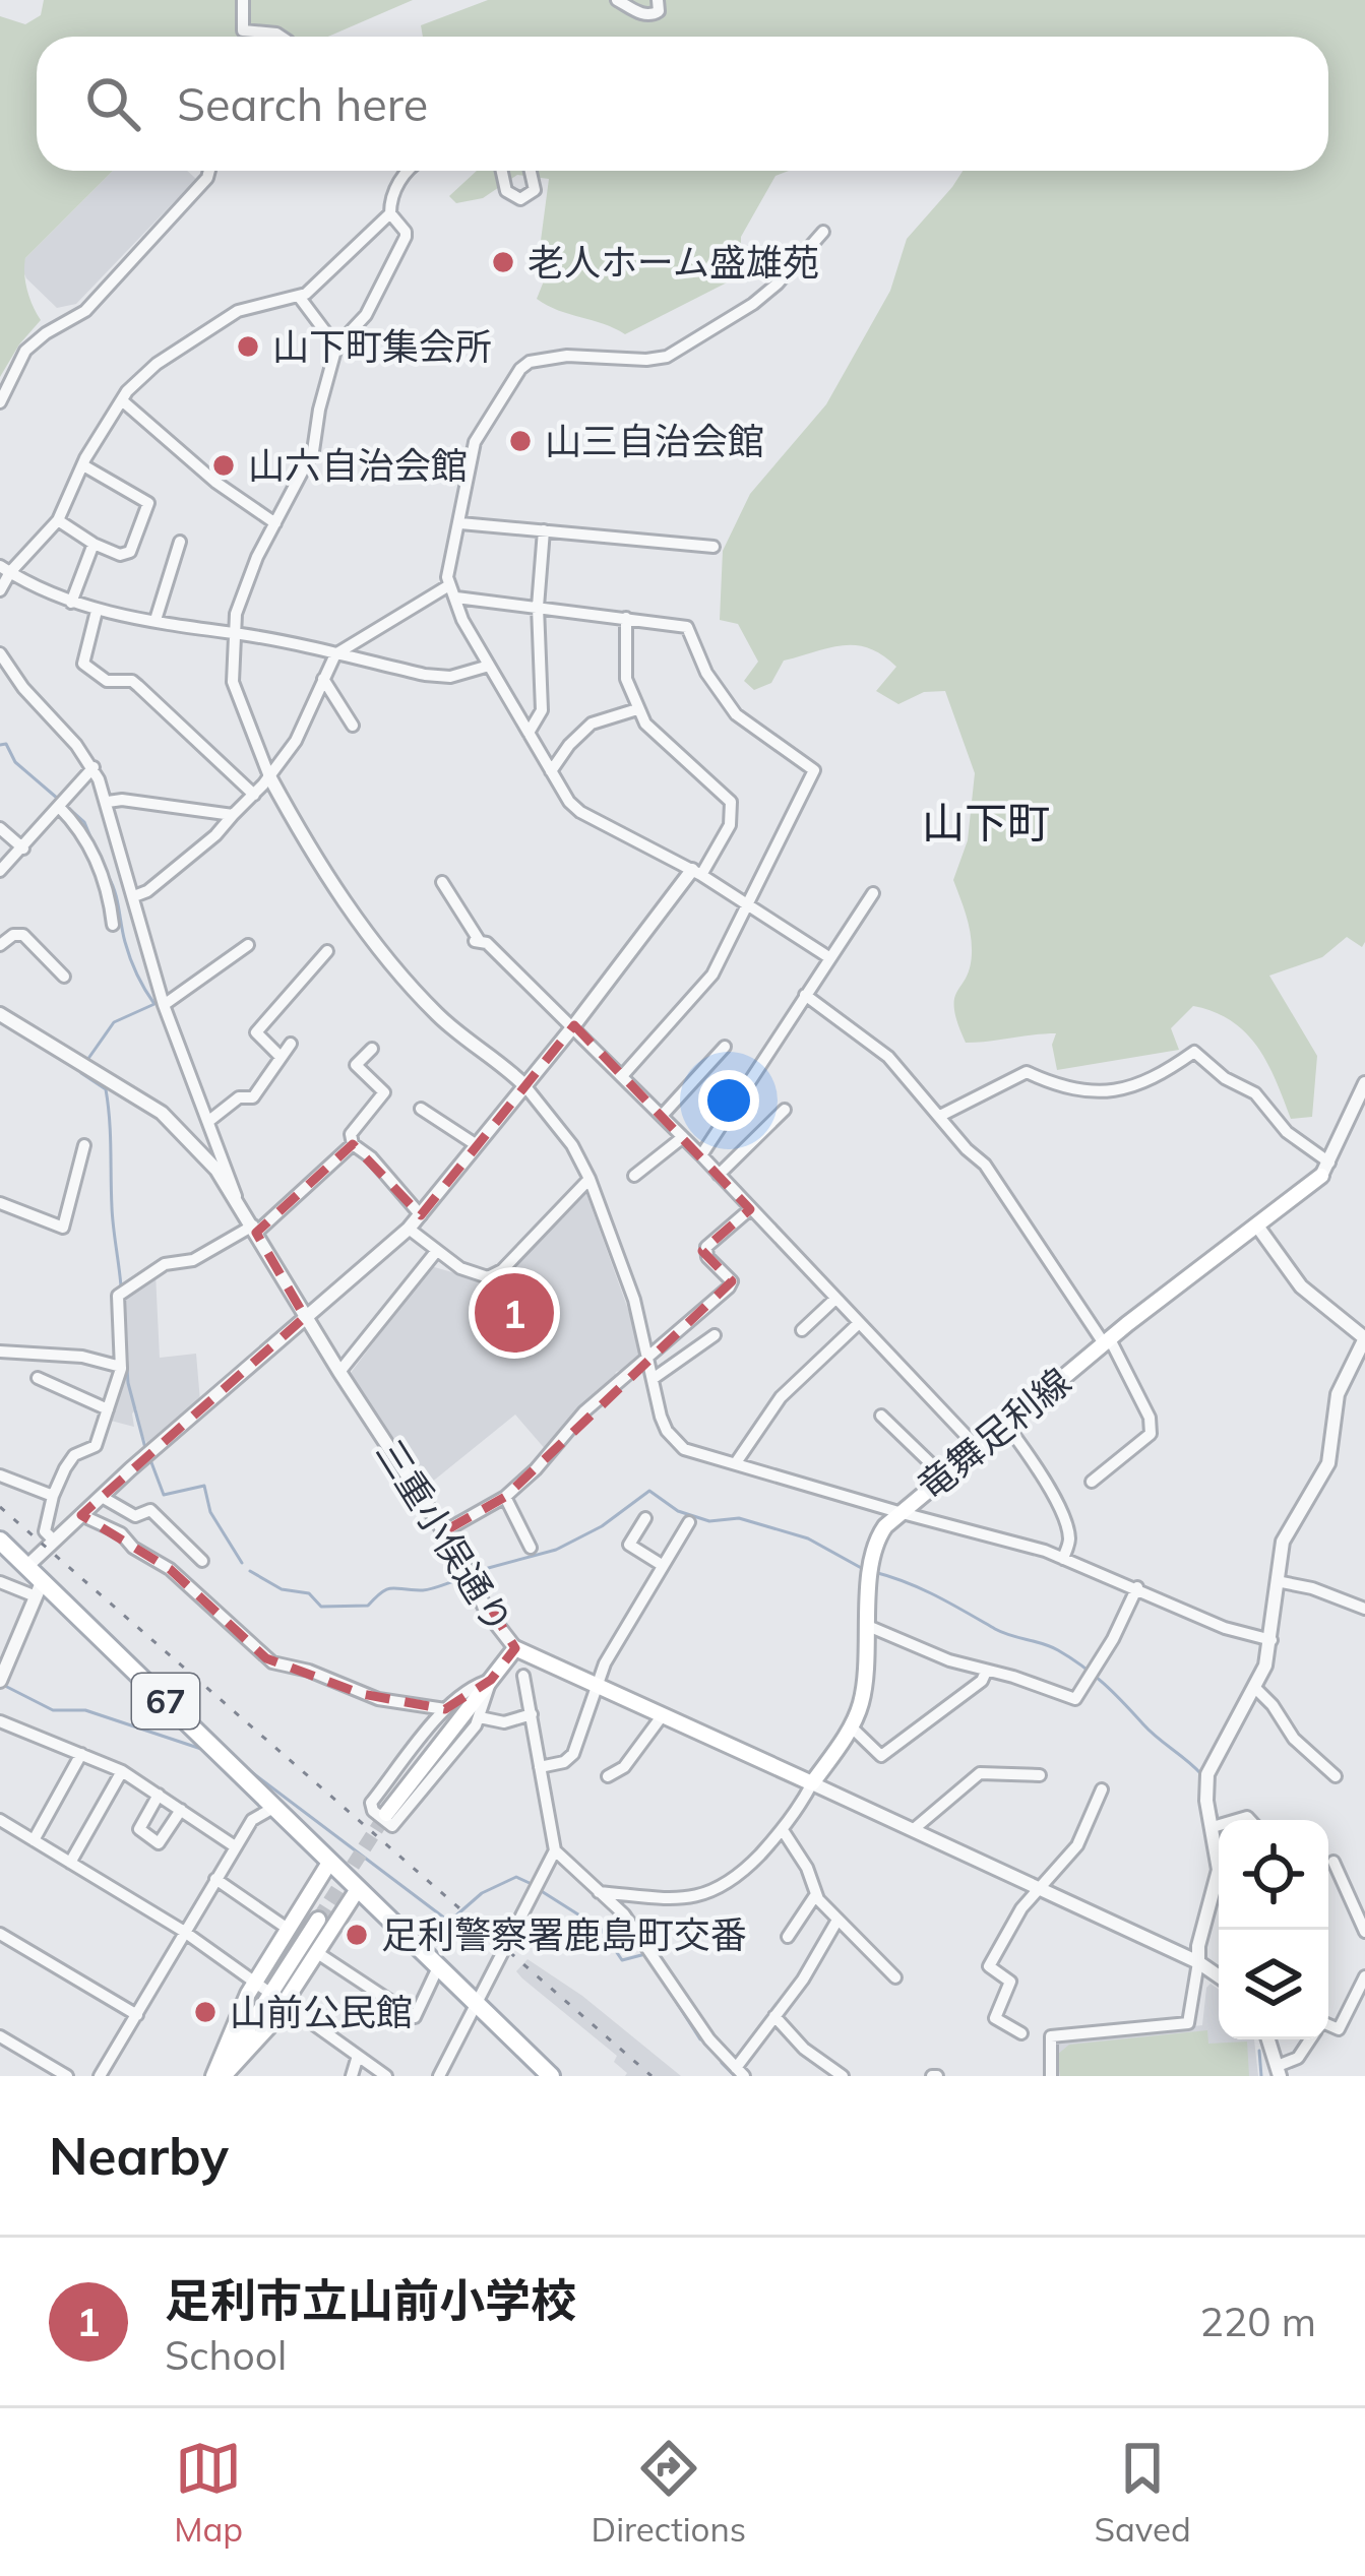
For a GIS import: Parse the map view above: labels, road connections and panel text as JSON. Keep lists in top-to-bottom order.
{
  "streets": {
    "main road": ["竜舞足利線", "三重小俣通り", "67"]
  },
  "crossings": [
    ["竜舞足利線", "三重小俣通り"]
  ],
  "districts": ["山下町"],
  "places": [
    "老人ホーム盛雄苑",
    "山下町集会所",
    "山三自治会館",
    "山六自治会館",
    "足利警察署鹿島町交番",
    "山前公民館"
  ],
  "page": {
    "search": "Search here",
    "pins": "1",
    "heading": "Nearby",
    "list": [
      {
        "mark": "1",
        "name": "足利市立山前小学校",
        "note": "School",
        "value": "220 m"
      }
    ],
    "nav": ["Map", "Directions", "Saved"]
  }
}
